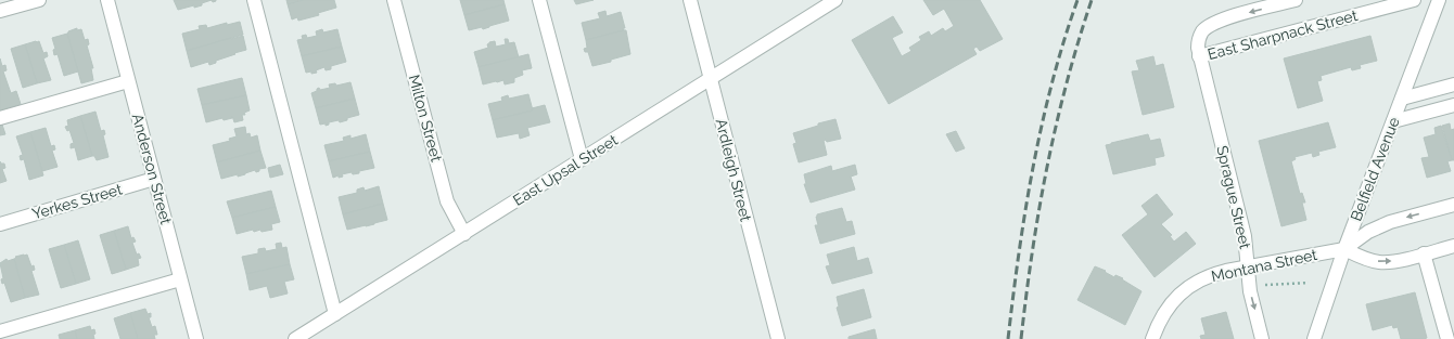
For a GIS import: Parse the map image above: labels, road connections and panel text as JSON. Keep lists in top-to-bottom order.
{
  "streets": {
    "street": [
      "East Sharpnack Street",
      "Milton Street",
      "Anderson Street",
      "Belfield Avenue",
      "East Upsal Street",
      "Ardleigh Street",
      "Sprague Street",
      "Yerkes Street",
      "Montana Street"
    ]
  },
  "crossings": [
    ["East Sharpnack Street", "Sprague Street"],
    ["Milton Street", "East Upsal Street"],
    ["Anderson Street", "Yerkes Street"],
    ["Belfield Avenue", "Montana Street"],
    ["East Upsal Street", "Ardleigh Street"],
    ["Sprague Street", "Montana Street"]
  ]
}
